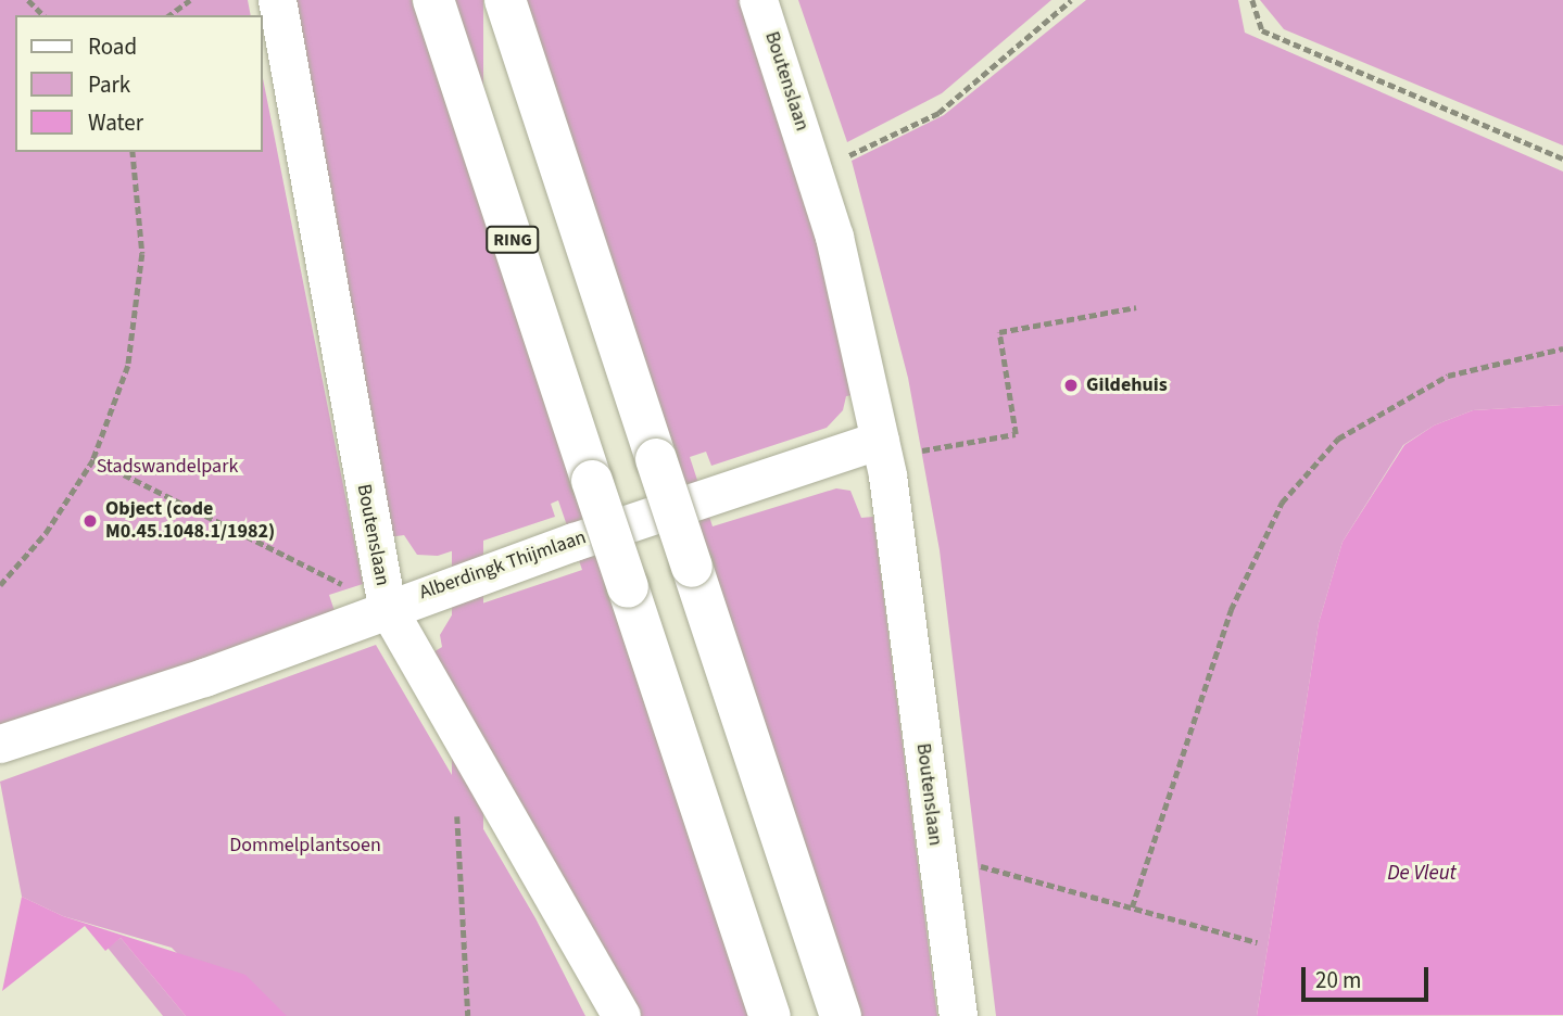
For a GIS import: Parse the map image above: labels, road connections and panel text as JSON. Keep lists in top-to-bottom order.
{
  "streets": {
    "main road": ["RING"],
    "street": ["Boutenslaan", "Alberdingk Thijmlaan"]
  },
  "crossings": [
    ["Boutenslaan", "Alberdingk Thijmlaan"]
  ],
  "water": ["De Vleut"],
  "parks": ["Stadswandelpark", "Dommelplantsoen"],
  "places": ["Gildehuis", "Object (code M0.45.1048.1/1982)"],
  "legend": ["Road", "Park", "Water"],
  "scale_bar": "20 m"
}
